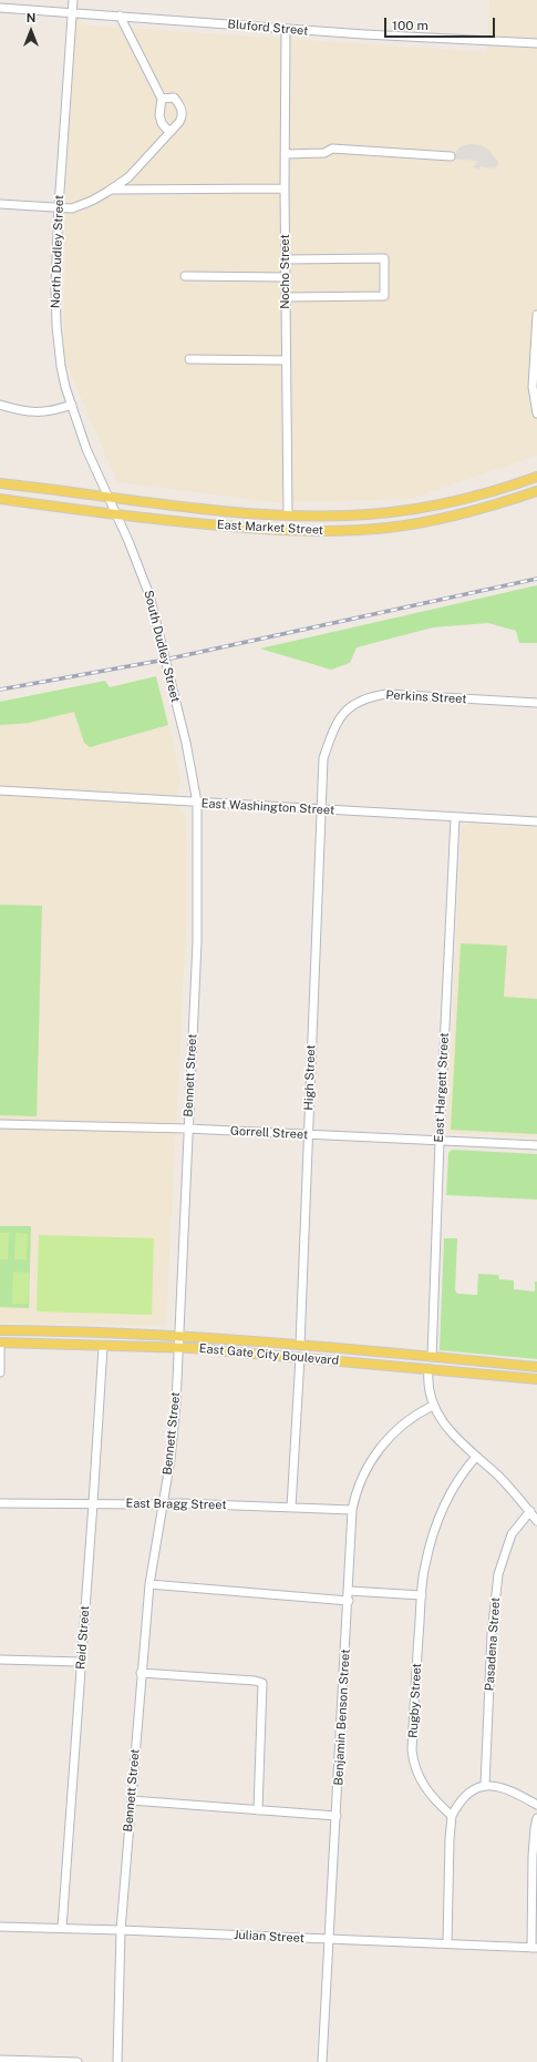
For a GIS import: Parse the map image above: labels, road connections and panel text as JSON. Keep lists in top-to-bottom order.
{
  "streets": {
    "main road": ["East Market Street", "East Gate City Boulevard"],
    "street": [
      "Bluford Street",
      "North Dudley Street",
      "Nocho Street",
      "South Dudley Street",
      "Perkins Street",
      "East Washington Street",
      "Bennett Street",
      "High Street",
      "East Hargett Street",
      "Gorrell Street",
      "East Bragg Street",
      "Reid Street",
      "Pasadena Street",
      "Rugby Street",
      "Benjamin Benson Street",
      "Julian Street"
    ]
  },
  "crossings": [
    ["Bluford Street", "North Dudley Street"],
    ["Bluford Street", "Nocho Street"],
    ["North Dudley Street", "East Market Street"],
    ["North Dudley Street", "South Dudley Street"],
    ["Nocho Street", "East Market Street"],
    ["East Market Street", "South Dudley Street"],
    ["South Dudley Street", "East Washington Street"],
    ["South Dudley Street", "Bennett Street"],
    ["Perkins Street", "East Washington Street"],
    ["Perkins Street", "High Street"],
    ["East Washington Street", "Bennett Street"],
    ["East Washington Street", "High Street"],
    ["East Washington Street", "East Hargett Street"],
    ["Bennett Street", "Gorrell Street"],
    ["Bennett Street", "East Gate City Boulevard"],
    ["Bennett Street", "East Bragg Street"],
    ["Bennett Street", "Julian Street"],
    ["High Street", "Gorrell Street"],
    ["High Street", "East Gate City Boulevard"],
    ["East Hargett Street", "Gorrell Street"],
    ["East Hargett Street", "East Gate City Boulevard"],
    ["East Gate City Boulevard", "Reid Street"],
    ["East Bragg Street", "Reid Street"],
    ["East Bragg Street", "Benjamin Benson Street"],
    ["Reid Street", "Julian Street"],
    ["Benjamin Benson Street", "Julian Street"]
  ],
  "scale_bar": "100 m",
  "north": "top"
}
